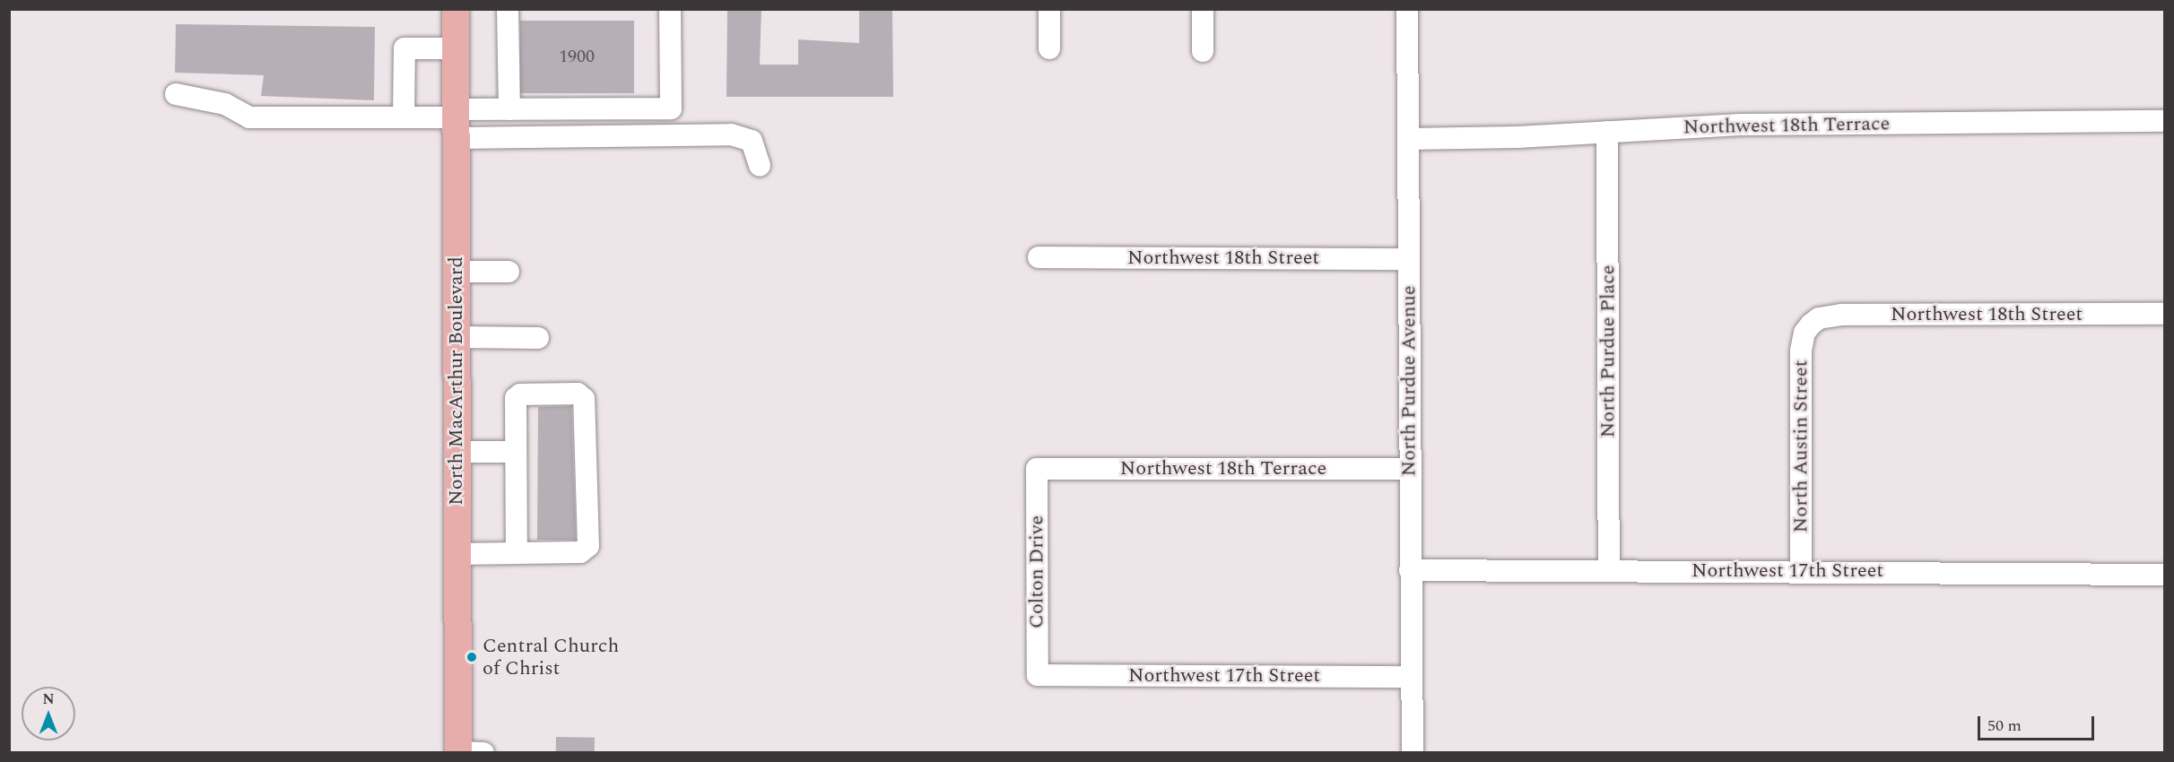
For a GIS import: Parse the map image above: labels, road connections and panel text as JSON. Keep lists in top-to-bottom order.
{
  "streets": {
    "main road": ["North MacArthur Boulevard"],
    "street": [
      "Northwest 18th Terrace",
      "Northwest 18th Street",
      "North Purdue Place",
      "North Purdue Avenue",
      "North Austin Street",
      "Northwest 17th Street",
      "Colton Drive"
    ]
  },
  "crossings": [
    ["Northwest 18th Terrace", "North Purdue Place"],
    ["Northwest 18th Terrace", "North Purdue Avenue"],
    ["Northwest 18th Terrace", "Colton Drive"],
    ["Northwest 18th Street", "North Purdue Avenue"],
    ["Northwest 18th Street", "North Austin Street"],
    ["North Purdue Place", "Northwest 17th Street"],
    ["North Purdue Avenue", "Northwest 17th Street"],
    ["North Austin Street", "Northwest 17th Street"],
    ["Northwest 17th Street", "Colton Drive"]
  ],
  "places": ["Central Church of Christ"],
  "house_numbers": ["1900"],
  "scale_bar": "50 m",
  "north": "top"
}
